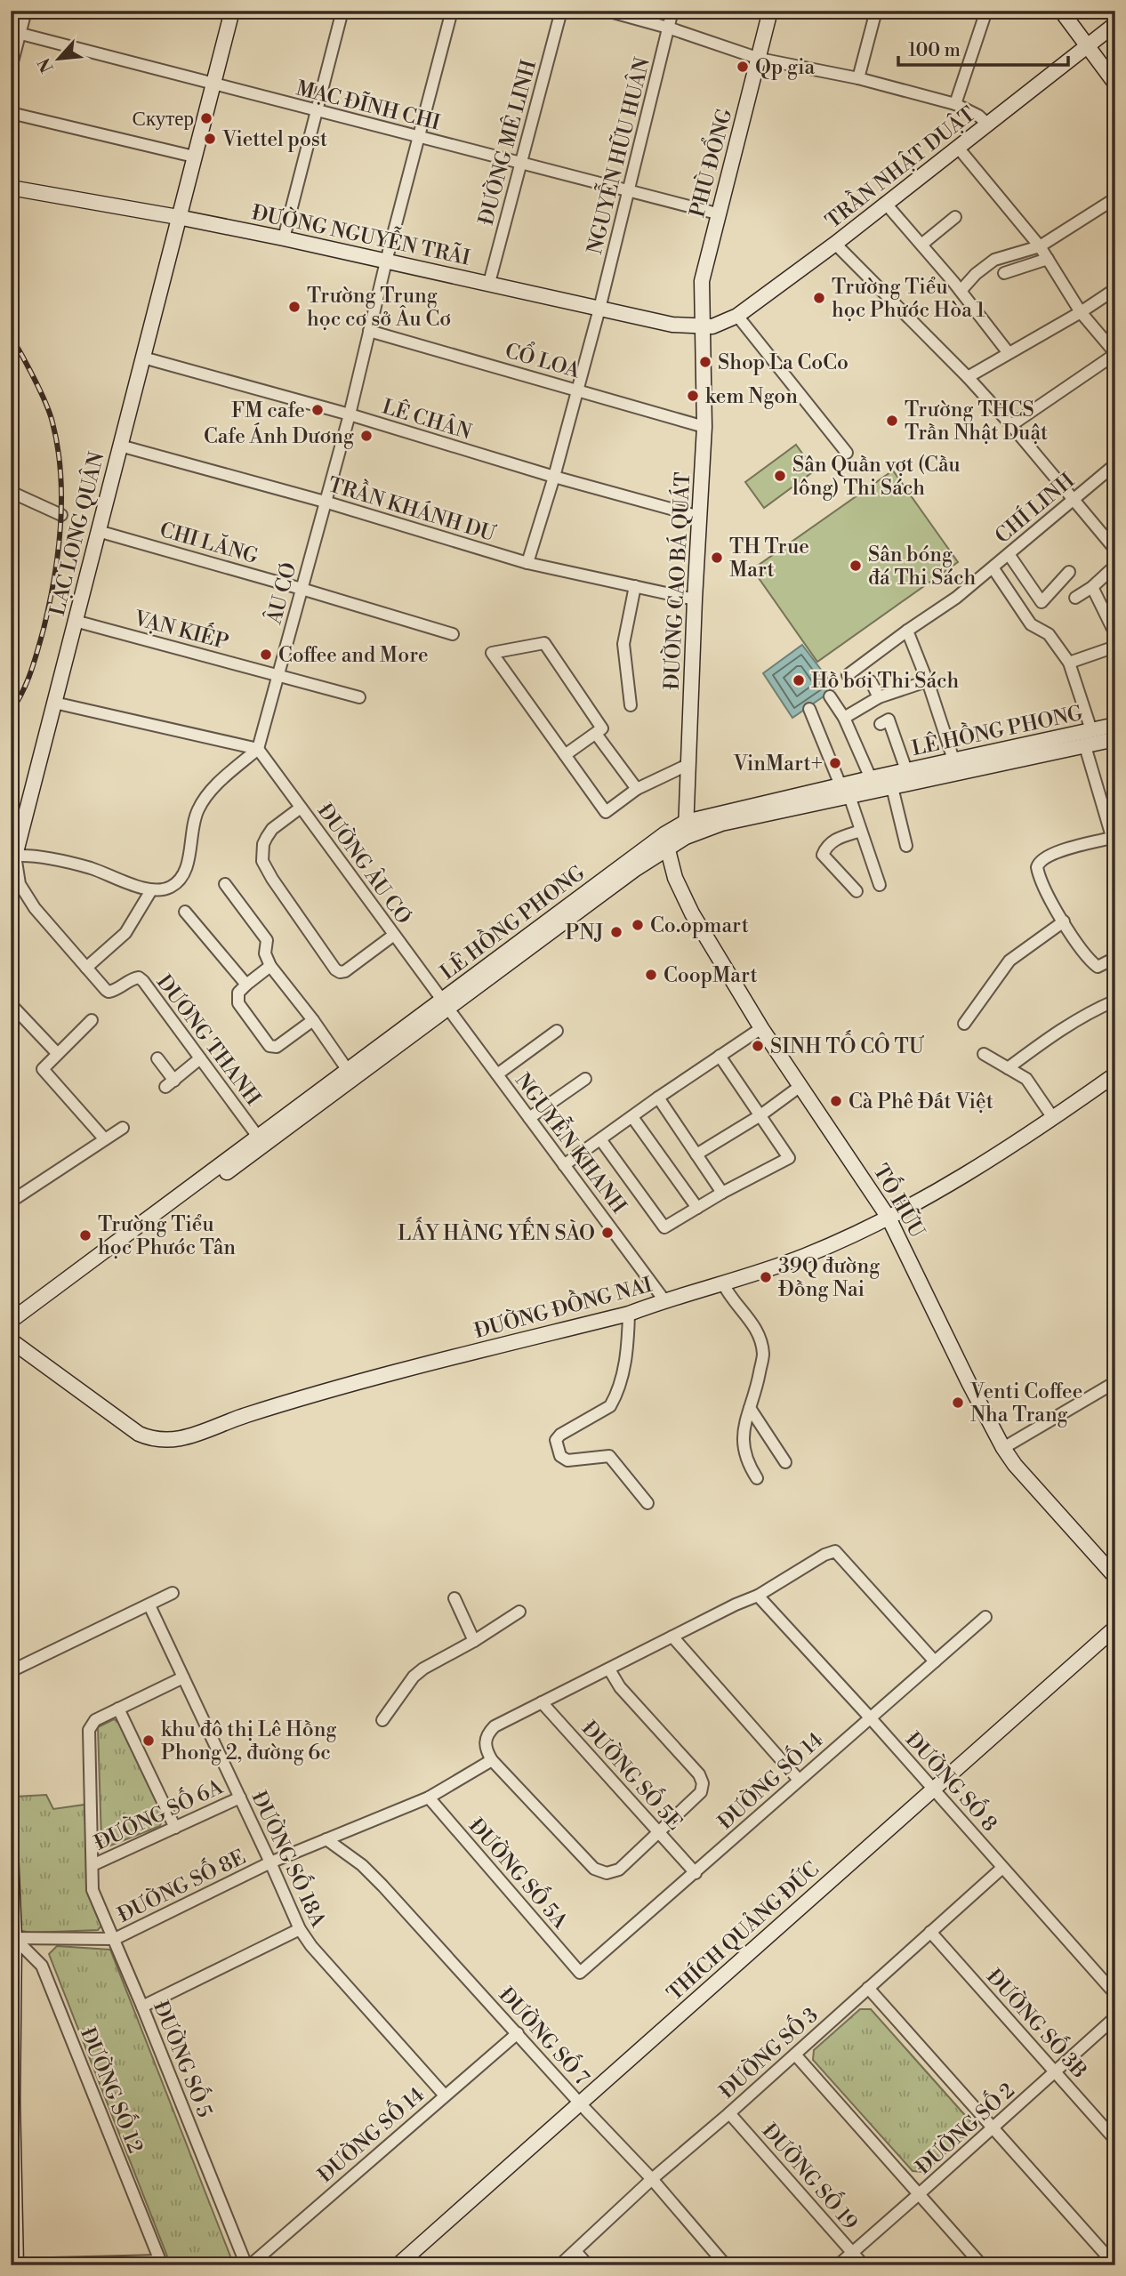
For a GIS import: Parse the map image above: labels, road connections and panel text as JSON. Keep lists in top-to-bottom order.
{
  "streets": {
    "street": [
      "MẠC ĐĨNH CHI",
      "ĐƯỜNG MÊ LINH",
      "NGUYỄN HỮU HUÂN",
      "PHÙ ĐỔNG",
      "TRẦN NHẬT DUẬT",
      "ĐƯỜNG NGUYỄN TRÃI",
      "CỔ LOA",
      "LÊ CHÂN",
      "CHÍ LINH",
      "TRẦN KHÁNH DƯ",
      "LẠC LONG QUÂN",
      "CHI LĂNG",
      "ĐƯỜNG CAO BÁ QUÁT",
      "ÂU CƠ",
      "VẠN KIẾP",
      "LÊ HỒNG PHONG",
      "ĐƯỜNG ÂU CƠ",
      "DƯƠNG THANH",
      "NGUYỄN KHANH",
      "TỐ HỮU",
      "ĐƯỜNG ĐỒNG NAI",
      "ĐƯỜNG SỐ 5E",
      "ĐƯỜNG SỐ 14",
      "ĐƯỜNG SỐ 8",
      "ĐƯỜNG SỐ 6A",
      "ĐƯỜNG SỐ 18A",
      "ĐƯỜNG SỐ 5A",
      "ĐƯỜNG SỐ 8E",
      "THÍCH QUẢNG ĐỨC",
      "ĐƯỜNG SỐ 3B",
      "ĐƯỜNG SỐ 7",
      "ĐƯỜNG SỐ 3",
      "ĐƯỜNG SỐ 5",
      "ĐƯỜNG SỐ 12",
      "ĐƯỜNG SỐ 2",
      "ĐƯỜNG SỐ 19"
    ]
  },
  "crossings": [
    ["MẠC ĐĨNH CHI", "ĐƯỜNG MÊ LINH"],
    ["MẠC ĐĨNH CHI", "NGUYỄN HỮU HUÂN"],
    ["MẠC ĐĨNH CHI", "PHÙ ĐỔNG"],
    ["MẠC ĐĨNH CHI", "LẠC LONG QUÂN"],
    ["MẠC ĐĨNH CHI", "ÂU CƠ"],
    ["ĐƯỜNG MÊ LINH", "ĐƯỜNG NGUYỄN TRÃI"],
    ["NGUYỄN HỮU HUÂN", "ĐƯỜNG NGUYỄN TRÃI"],
    ["NGUYỄN HỮU HUÂN", "CỔ LOA"],
    ["NGUYỄN HỮU HUÂN", "LÊ CHÂN"],
    ["NGUYỄN HỮU HUÂN", "TRẦN KHÁNH DƯ"],
    ["PHÙ ĐỔNG", "TRẦN NHẬT DUẬT"],
    ["PHÙ ĐỔNG", "ĐƯỜNG NGUYỄN TRÃI"],
    ["PHÙ ĐỔNG", "ĐƯỜNG CAO BÁ QUÁT"],
    ["TRẦN NHẬT DUẬT", "ĐƯỜNG NGUYỄN TRÃI"],
    ["TRẦN NHẬT DUẬT", "ĐƯỜNG CAO BÁ QUÁT"],
    ["ĐƯỜNG NGUYỄN TRÃI", "LẠC LONG QUÂN"],
    ["ĐƯỜNG NGUYỄN TRÃI", "ĐƯỜNG CAO BÁ QUÁT"],
    ["ĐƯỜNG NGUYỄN TRÃI", "ÂU CƠ"],
    ["CỔ LOA", "ĐƯỜNG CAO BÁ QUÁT"],
    ["CỔ LOA", "ÂU CƠ"],
    ["LÊ CHÂN", "LẠC LONG QUÂN"],
    ["LÊ CHÂN", "ĐƯỜNG CAO BÁ QUÁT"],
    ["LÊ CHÂN", "ÂU CƠ"],
    ["TRẦN KHÁNH DƯ", "LẠC LONG QUÂN"],
    ["TRẦN KHÁNH DƯ", "ĐƯỜNG CAO BÁ QUÁT"],
    ["TRẦN KHÁNH DƯ", "ÂU CƠ"],
    ["LẠC LONG QUÂN", "CHI LĂNG"],
    ["LẠC LONG QUÂN", "VẠN KIẾP"],
    ["LẠC LONG QUÂN", "DƯƠNG THANH"],
    ["CHI LĂNG", "ÂU CƠ"],
    ["ĐƯỜNG CAO BÁ QUÁT", "LÊ HỒNG PHONG"],
    ["ÂU CƠ", "VẠN KIẾP"],
    ["ÂU CƠ", "ĐƯỜNG ÂU CƠ"],
    ["LÊ HỒNG PHONG", "ĐƯỜNG ÂU CƠ"],
    ["LÊ HỒNG PHONG", "DƯƠNG THANH"],
    ["LÊ HỒNG PHONG", "NGUYỄN KHANH"],
    ["LÊ HỒNG PHONG", "TỐ HỮU"],
    ["ĐƯỜNG ÂU CƠ", "NGUYỄN KHANH"],
    ["NGUYỄN KHANH", "ĐƯỜNG ĐỒNG NAI"],
    ["TỐ HỮU", "ĐƯỜNG ĐỒNG NAI"],
    ["ĐƯỜNG SỐ 5E", "ĐƯỜNG SỐ 14"],
    ["ĐƯỜNG SỐ 14", "ĐƯỜNG SỐ 8"],
    ["ĐƯỜNG SỐ 14", "ĐƯỜNG SỐ 18A"],
    ["ĐƯỜNG SỐ 14", "ĐƯỜNG SỐ 5A"],
    ["ĐƯỜNG SỐ 14", "ĐƯỜNG SỐ 7"],
    ["ĐƯỜNG SỐ 14", "ĐƯỜNG SỐ 5"],
    ["ĐƯỜNG SỐ 8", "THÍCH QUẢNG ĐỨC"],
    ["ĐƯỜNG SỐ 8", "ĐƯỜNG SỐ 3"],
    ["ĐƯỜNG SỐ 6A", "ĐƯỜNG SỐ 18A"],
    ["ĐƯỜNG SỐ 6A", "ĐƯỜNG SỐ 5"],
    ["ĐƯỜNG SỐ 18A", "ĐƯỜNG SỐ 8E"],
    ["ĐƯỜNG SỐ 5A", "ĐƯỜNG SỐ 8E"],
    ["ĐƯỜNG SỐ 8E", "ĐƯỜNG SỐ 7"],
    ["ĐƯỜNG SỐ 8E", "ĐƯỜNG SỐ 5"],
    ["ĐƯỜNG SỐ 8E", "ĐƯỜNG SỐ 12"],
    ["THÍCH QUẢNG ĐỨC", "ĐƯỜNG SỐ 7"],
    ["ĐƯỜNG SỐ 3B", "ĐƯỜNG SỐ 3"],
    ["ĐƯỜNG SỐ 3B", "ĐƯỜNG SỐ 2"],
    ["ĐƯỜNG SỐ 7", "ĐƯỜNG SỐ 3"],
    ["ĐƯỜNG SỐ 3", "ĐƯỜNG SỐ 19"],
    ["ĐƯỜNG SỐ 2", "ĐƯỜNG SỐ 19"]
  ],
  "places": [
    "Qp gia",
    "Скутер",
    "Viettel post",
    "Trường Tiểu học Phước Hòa 1",
    "Trường Trung học cơ sở Âu Cơ",
    "Shop La CoCo",
    "kem Ngon",
    "FM cafe",
    "Trường THCS Trần Nhật Duật",
    "Cafe Ánh Dương",
    "Sân Quần vợt (Cầu lông) Thi Sách",
    "TH True Mart",
    "Sân bóng đá Thi Sách",
    "Coffee and More",
    "Hồ bơi Thi Sách",
    "VinMart+",
    "Co.opmart",
    "PNJ",
    "CoopMart",
    "SINH TỐ CÔ TƯ",
    "Cà Phê Đất Việt",
    "LẤY HÀNG YẾN SÀO",
    "Trường Tiểu học Phước Tân",
    "39Q đường Đồng Nai",
    "Venti Coffee Nha Trang",
    "khu đô thị Lê Hồng Phong 2, đường 6c"
  ],
  "scale_bar": "100 m",
  "north": "bottom left"
}
